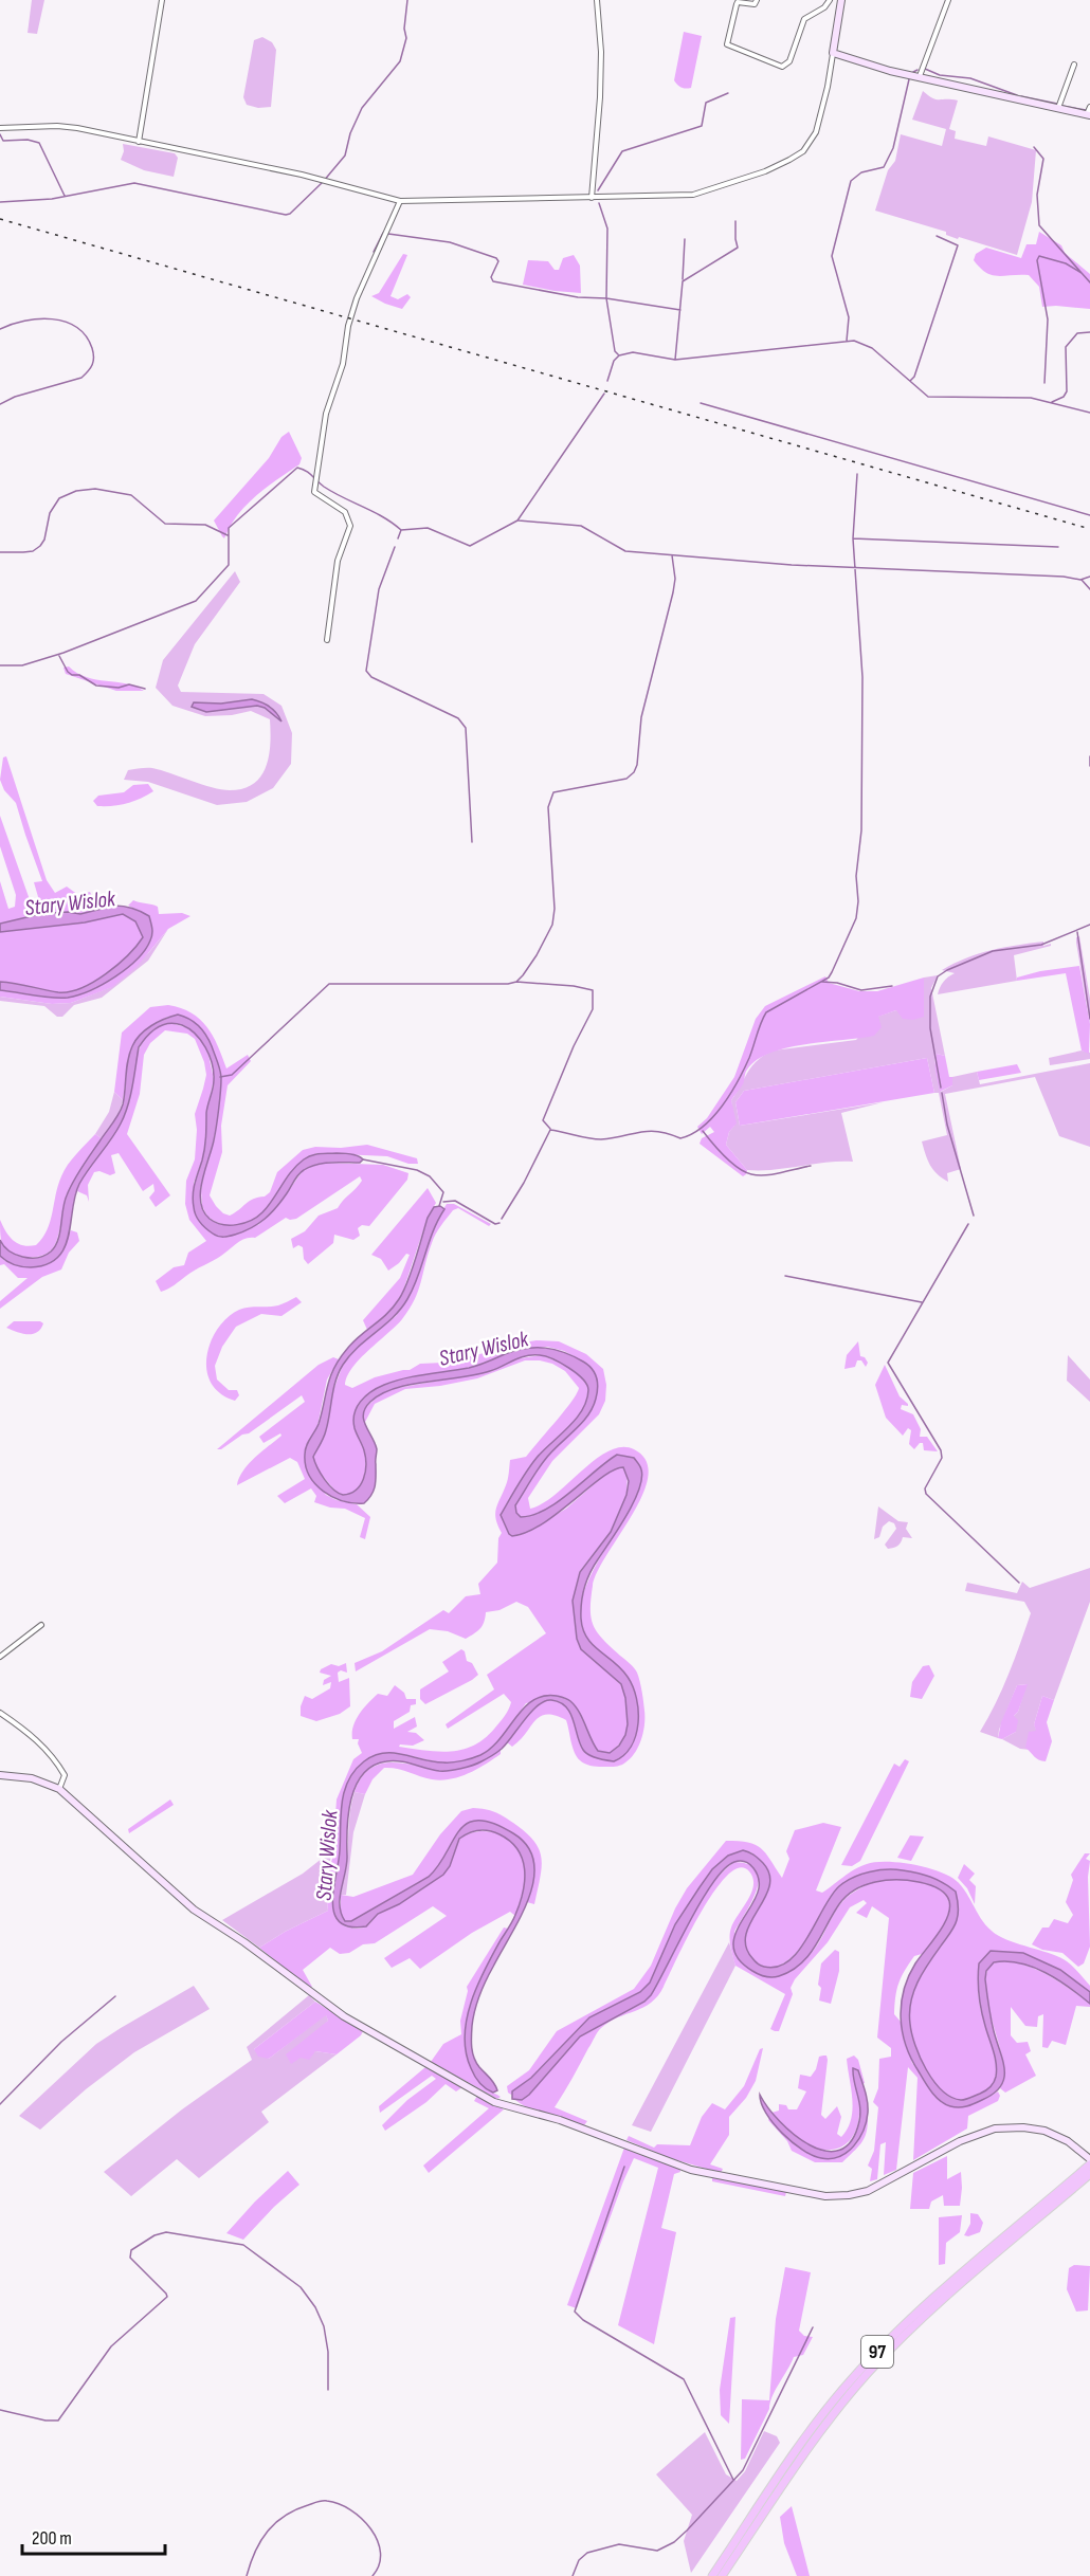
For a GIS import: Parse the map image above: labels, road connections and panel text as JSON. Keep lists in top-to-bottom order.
{
  "streets": {
    "main road": ["97"]
  },
  "water": ["Stary Wislok"],
  "scale_bar": "200 m"
}
